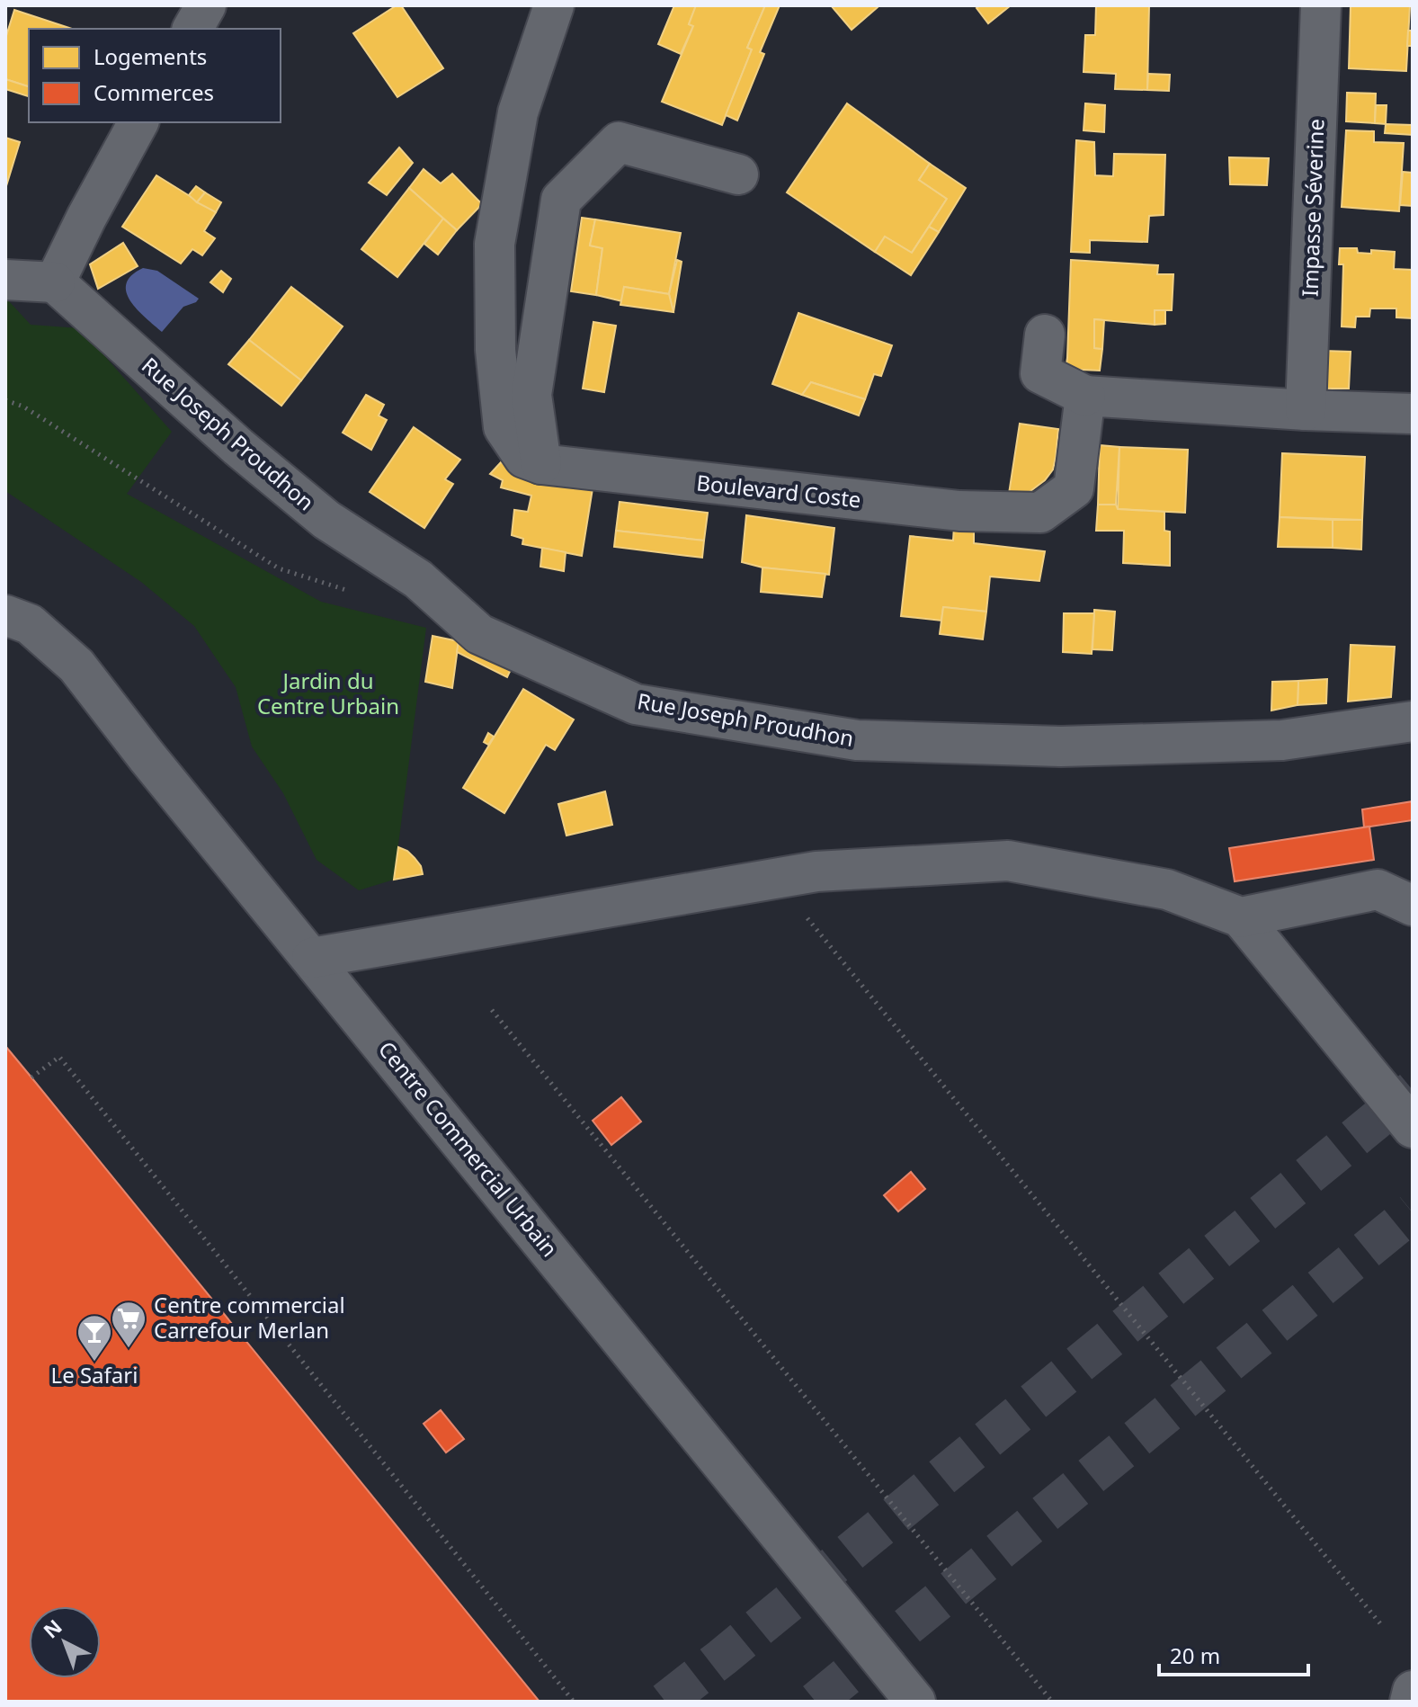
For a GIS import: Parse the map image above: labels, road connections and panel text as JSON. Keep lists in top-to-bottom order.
{
  "streets": {
    "street": [
      "Impasse Séverine",
      "Rue Joseph Proudhon",
      "Boulevard Coste",
      "Centre Commercial Urbain"
    ]
  },
  "parks": ["Jardin du Centre Urbain"],
  "places": {
    "supermarket": ["Centre commercial Carrefour Merlan"],
    "bar": ["Le Safari"]
  },
  "legend": ["Logements", "Commerces"],
  "scale_bar": "20 m",
  "north": "top left"
}
